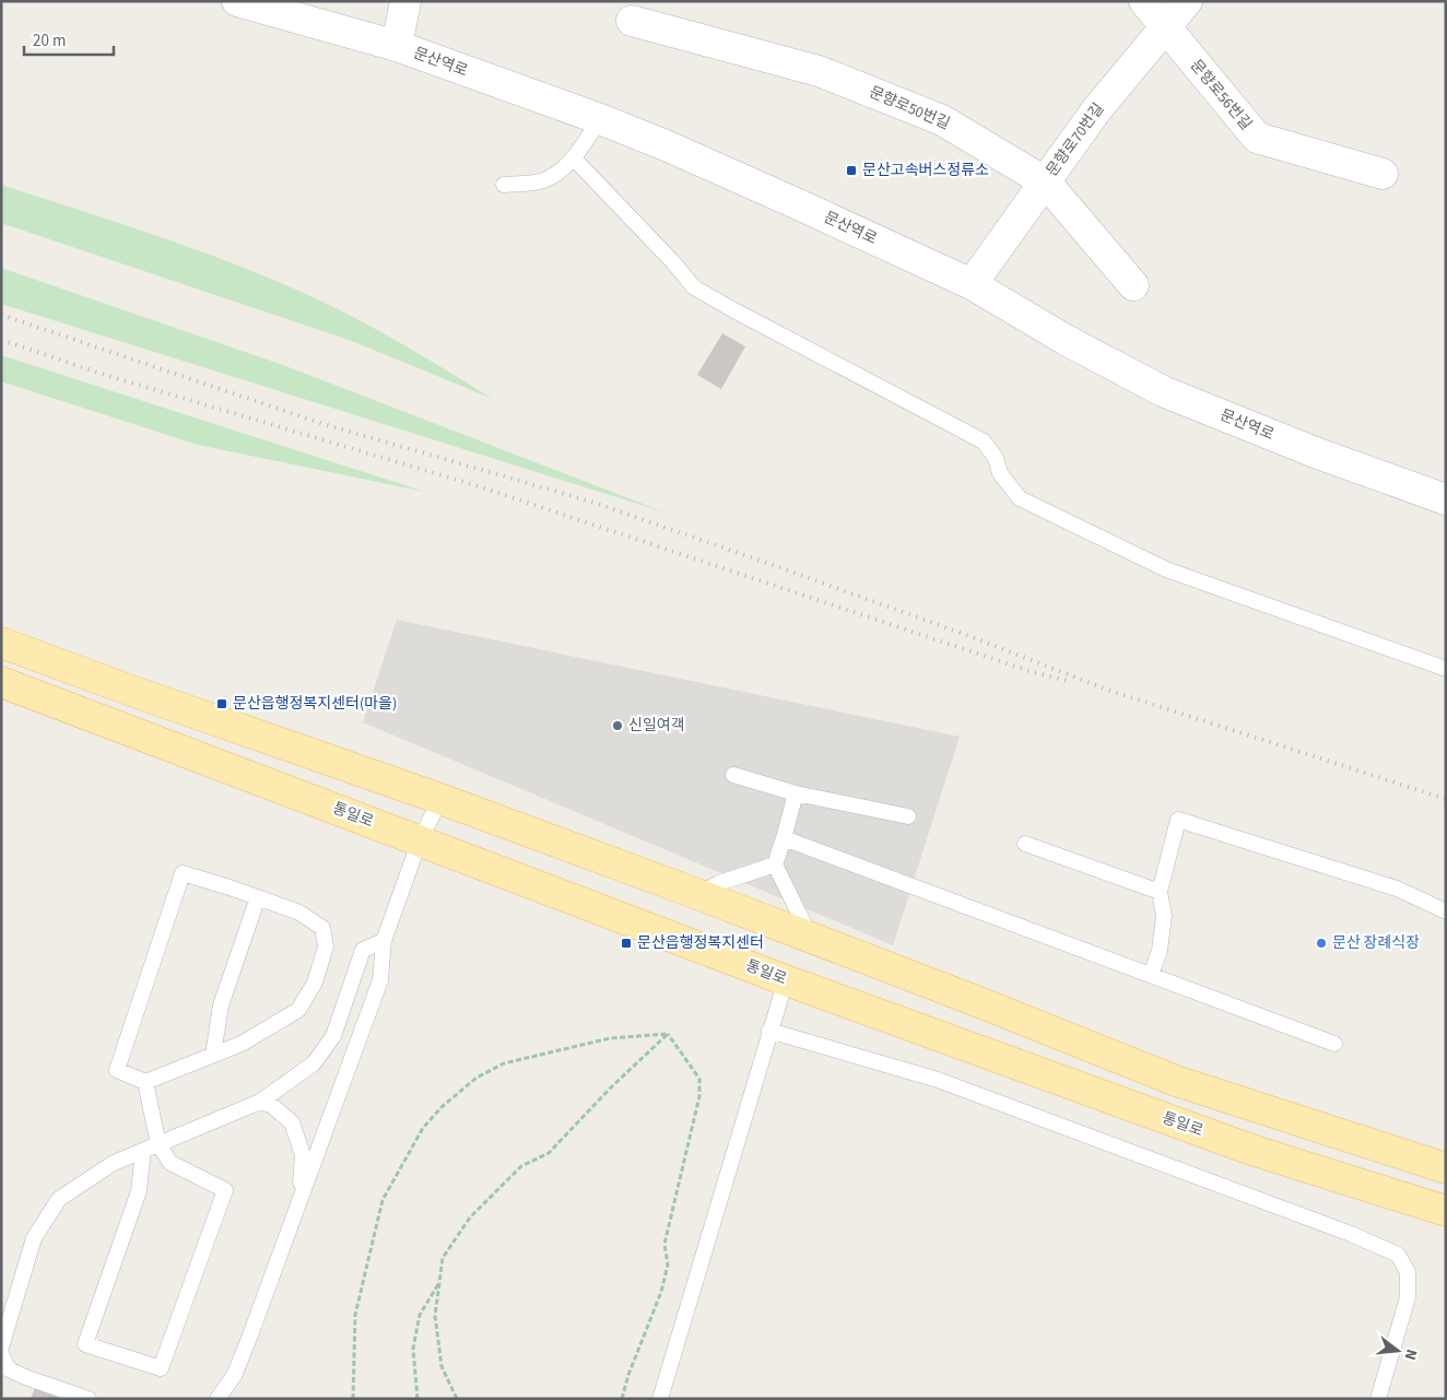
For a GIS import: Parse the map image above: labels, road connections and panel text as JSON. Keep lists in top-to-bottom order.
{
  "streets": {
    "main road": ["통일로"],
    "street": [
      "문산역로",
      "문향로56번길",
      "문향로50번길",
      "문향로70번길"
    ]
  },
  "crossings": [
    ["문산역로", "문향로70번길"],
    ["문향로56번길", "문향로70번길"],
    ["문향로50번길", "문향로70번길"]
  ],
  "places": {
    "transit": ["문산고속버스정류소", "문산읍행정복지센터(마을)", "문산읍행정복지센터"],
    "other": ["신일여객", "문산 장례식장"]
  },
  "scale_bar": "20 m",
  "north": "right"
}
